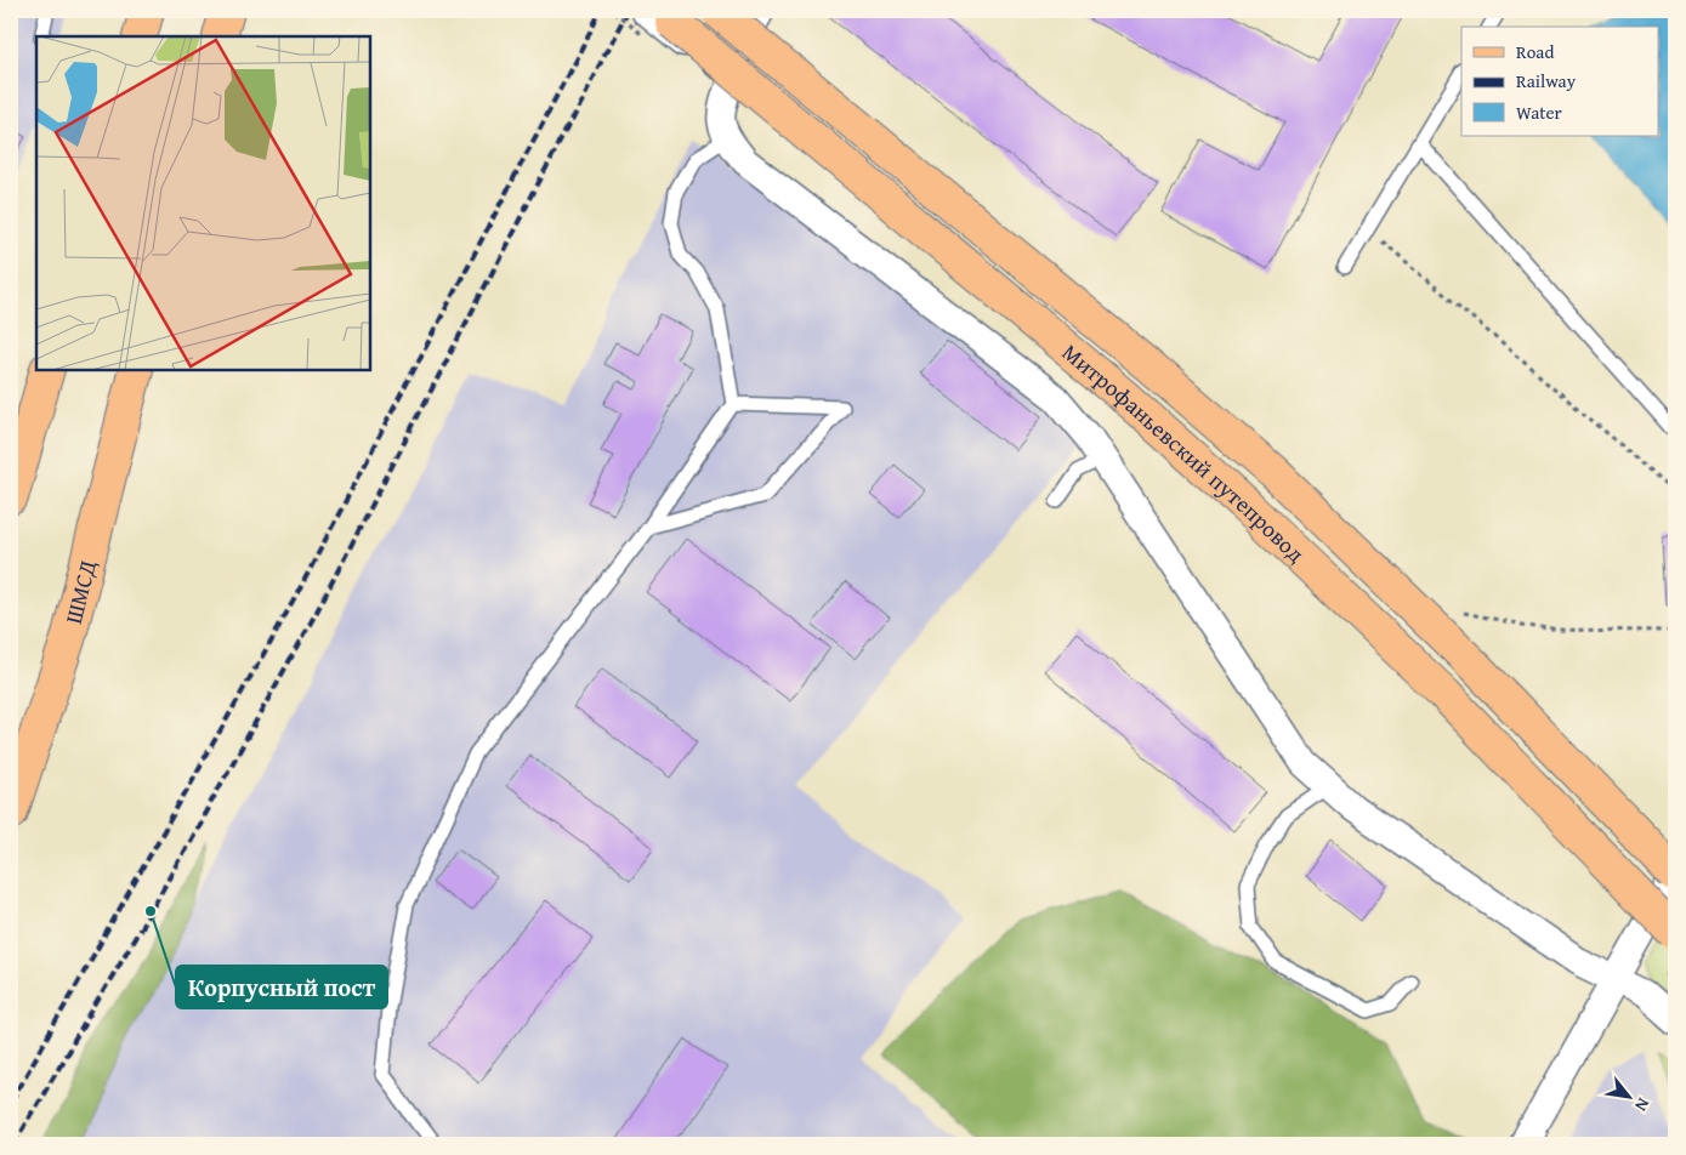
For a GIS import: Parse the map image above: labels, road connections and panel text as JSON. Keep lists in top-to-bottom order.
{
  "streets": {
    "main road": ["Митрофаньевский путепровод", "ШМСД"]
  },
  "places": ["Корпусный пост"],
  "legend": ["Road", "Railway", "Water"],
  "north": "bottom right"
}
